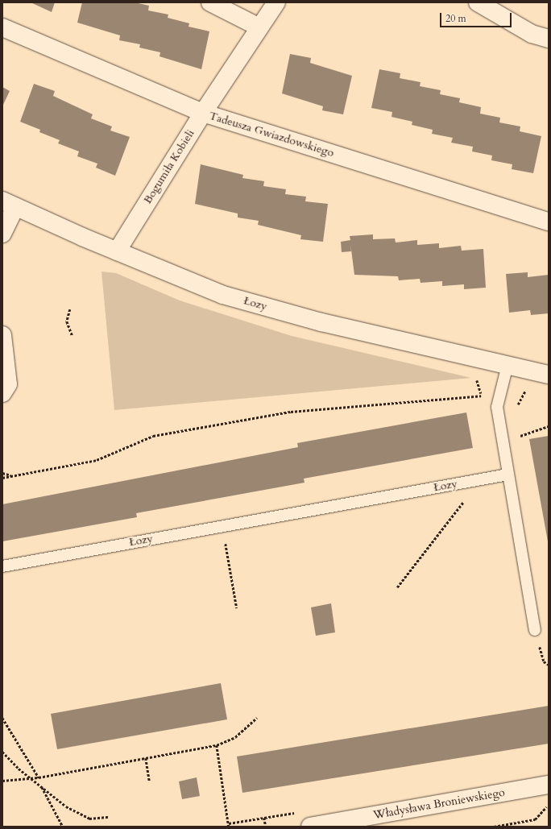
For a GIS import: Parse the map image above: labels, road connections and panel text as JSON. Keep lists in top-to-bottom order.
{
  "streets": {
    "street": [
      "Tadeusza Gwiazdowskiego",
      "Bogumiła Kobieli",
      "Łozy",
      "Władysława Broniewskiego"
    ]
  },
  "crossings": [
    ["Tadeusza Gwiazdowskiego", "Bogumiła Kobieli"],
    ["Bogumiła Kobieli", "Łozy"]
  ],
  "scale_bar": "20 m"
}
